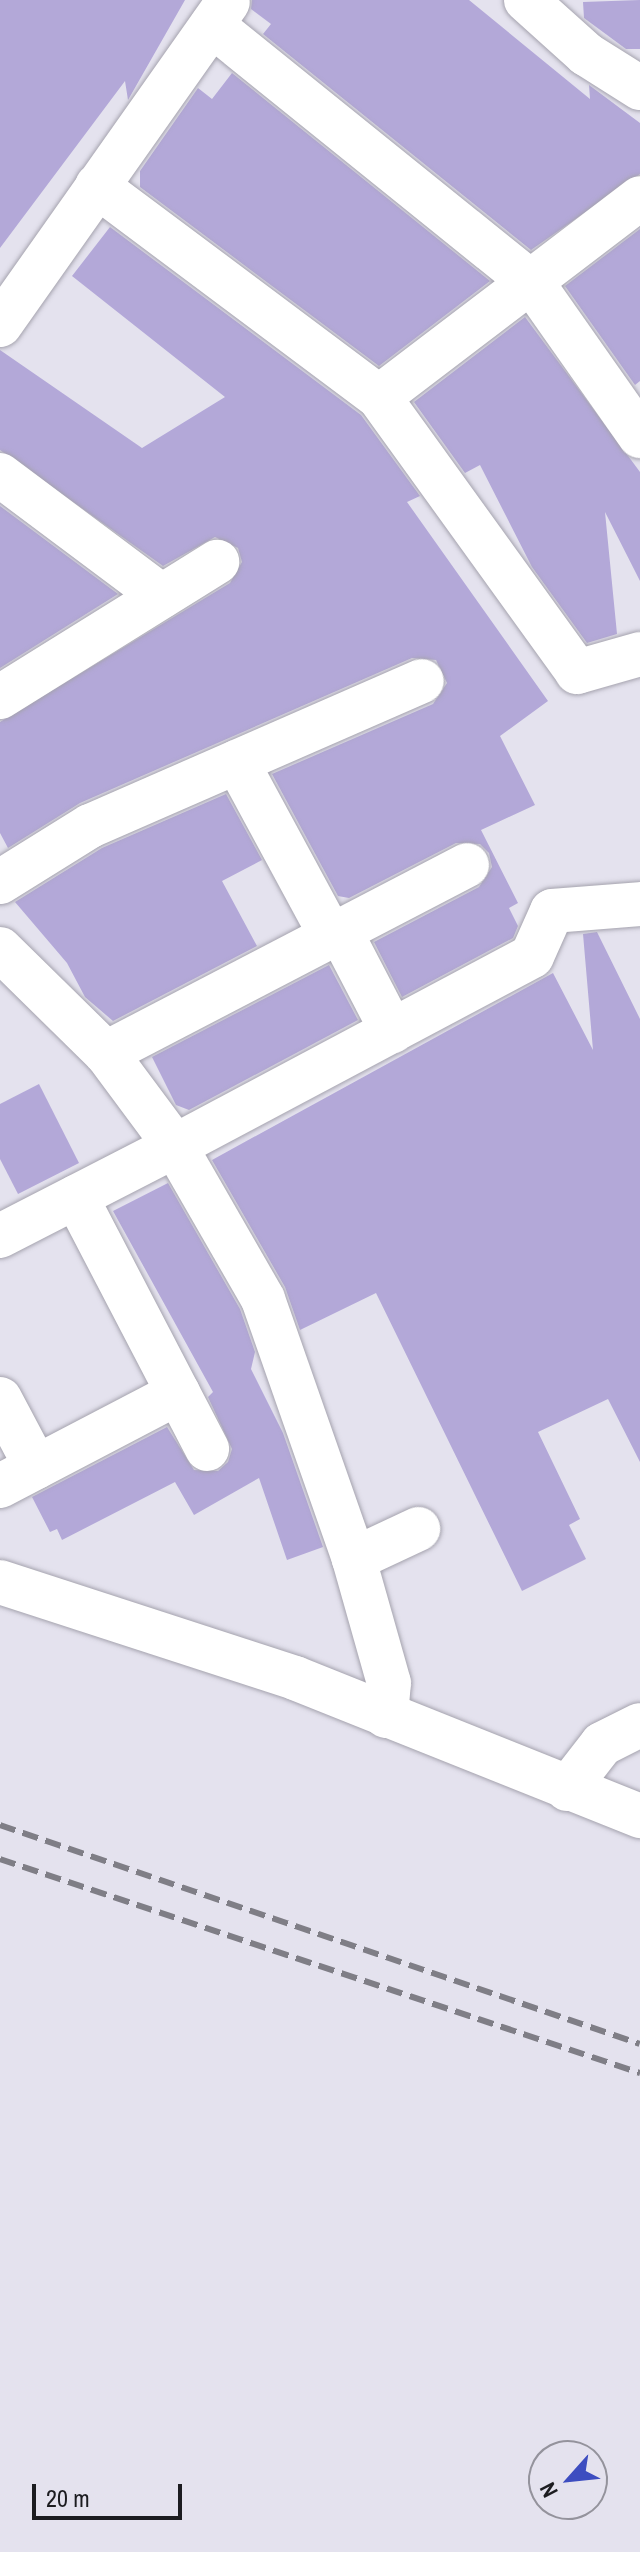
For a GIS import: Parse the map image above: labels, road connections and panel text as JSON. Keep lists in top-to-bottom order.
{
  "scale_bar": "20 m",
  "north": "bottom left"
}
